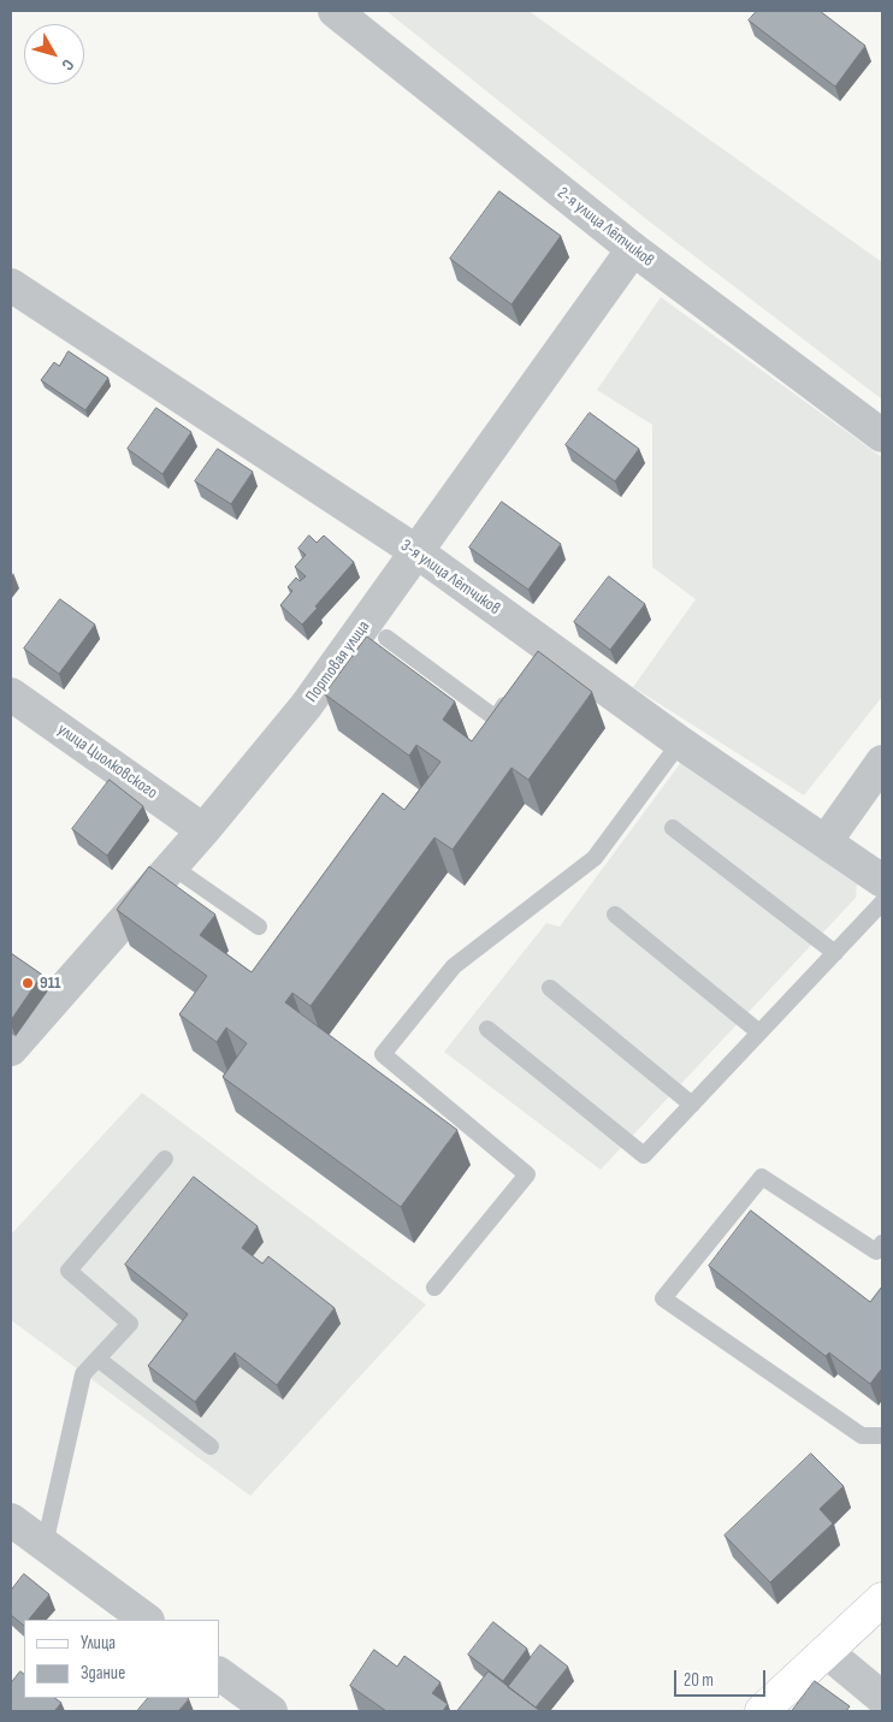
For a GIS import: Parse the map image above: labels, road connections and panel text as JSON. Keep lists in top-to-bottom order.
{
  "streets": {
    "street": [
      "2-я улица Лётчиков",
      "3-я улица Лётчиков",
      "Портовая улица",
      "улица Циолковского"
    ]
  },
  "crossings": [
    ["2-я улица Лётчиков", "Портовая улица"],
    ["3-я улица Лётчиков", "Портовая улица"],
    ["Портовая улица", "улица Циолковского"]
  ],
  "places": ["911"],
  "legend": ["Улица", "Здание"],
  "scale_bar": "20 m",
  "north": "bottom right"
}
